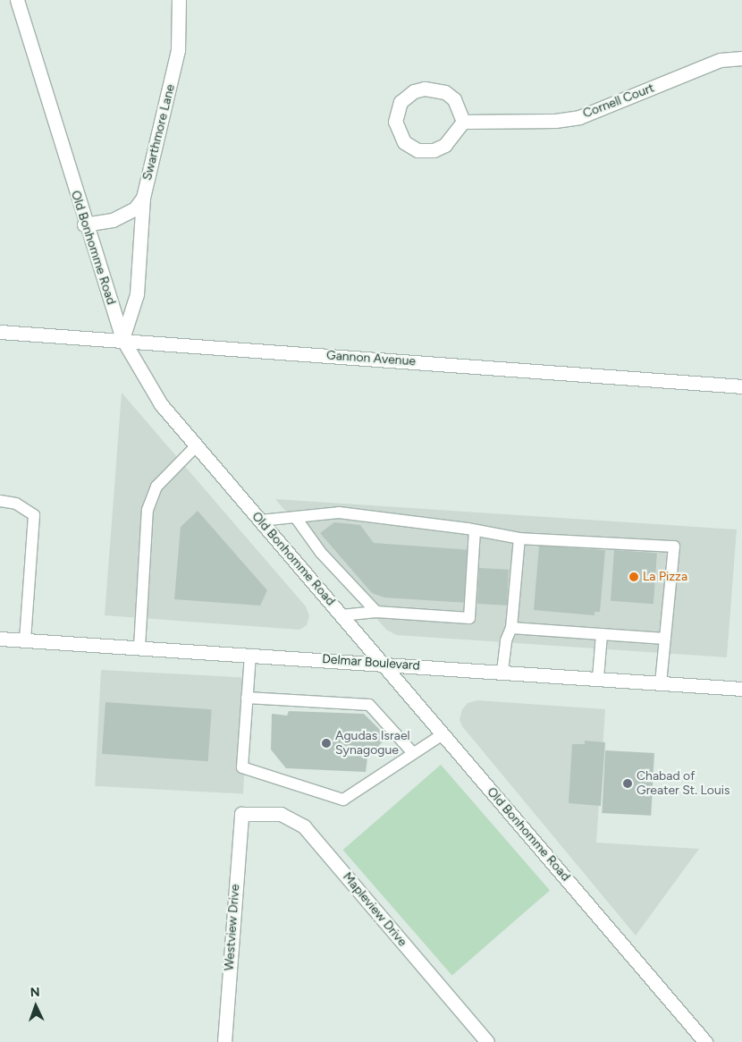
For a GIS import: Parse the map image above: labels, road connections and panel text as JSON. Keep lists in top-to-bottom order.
{
  "streets": {
    "street": [
      "Cornell Court",
      "Swarthmore Lane",
      "Old Bonhomme Road",
      "Gannon Avenue",
      "Delmar Boulevard",
      "Mapleview Drive",
      "Westview Drive"
    ]
  },
  "crossings": [
    ["Swarthmore Lane", "Old Bonhomme Road"],
    ["Old Bonhomme Road", "Gannon Avenue"],
    ["Old Bonhomme Road", "Delmar Boulevard"],
    ["Mapleview Drive", "Westview Drive"]
  ],
  "places": ["La Pizza", "Agudas Israel Synagogue", "Chabad of Greater St. Louis"],
  "north": "top"
}
